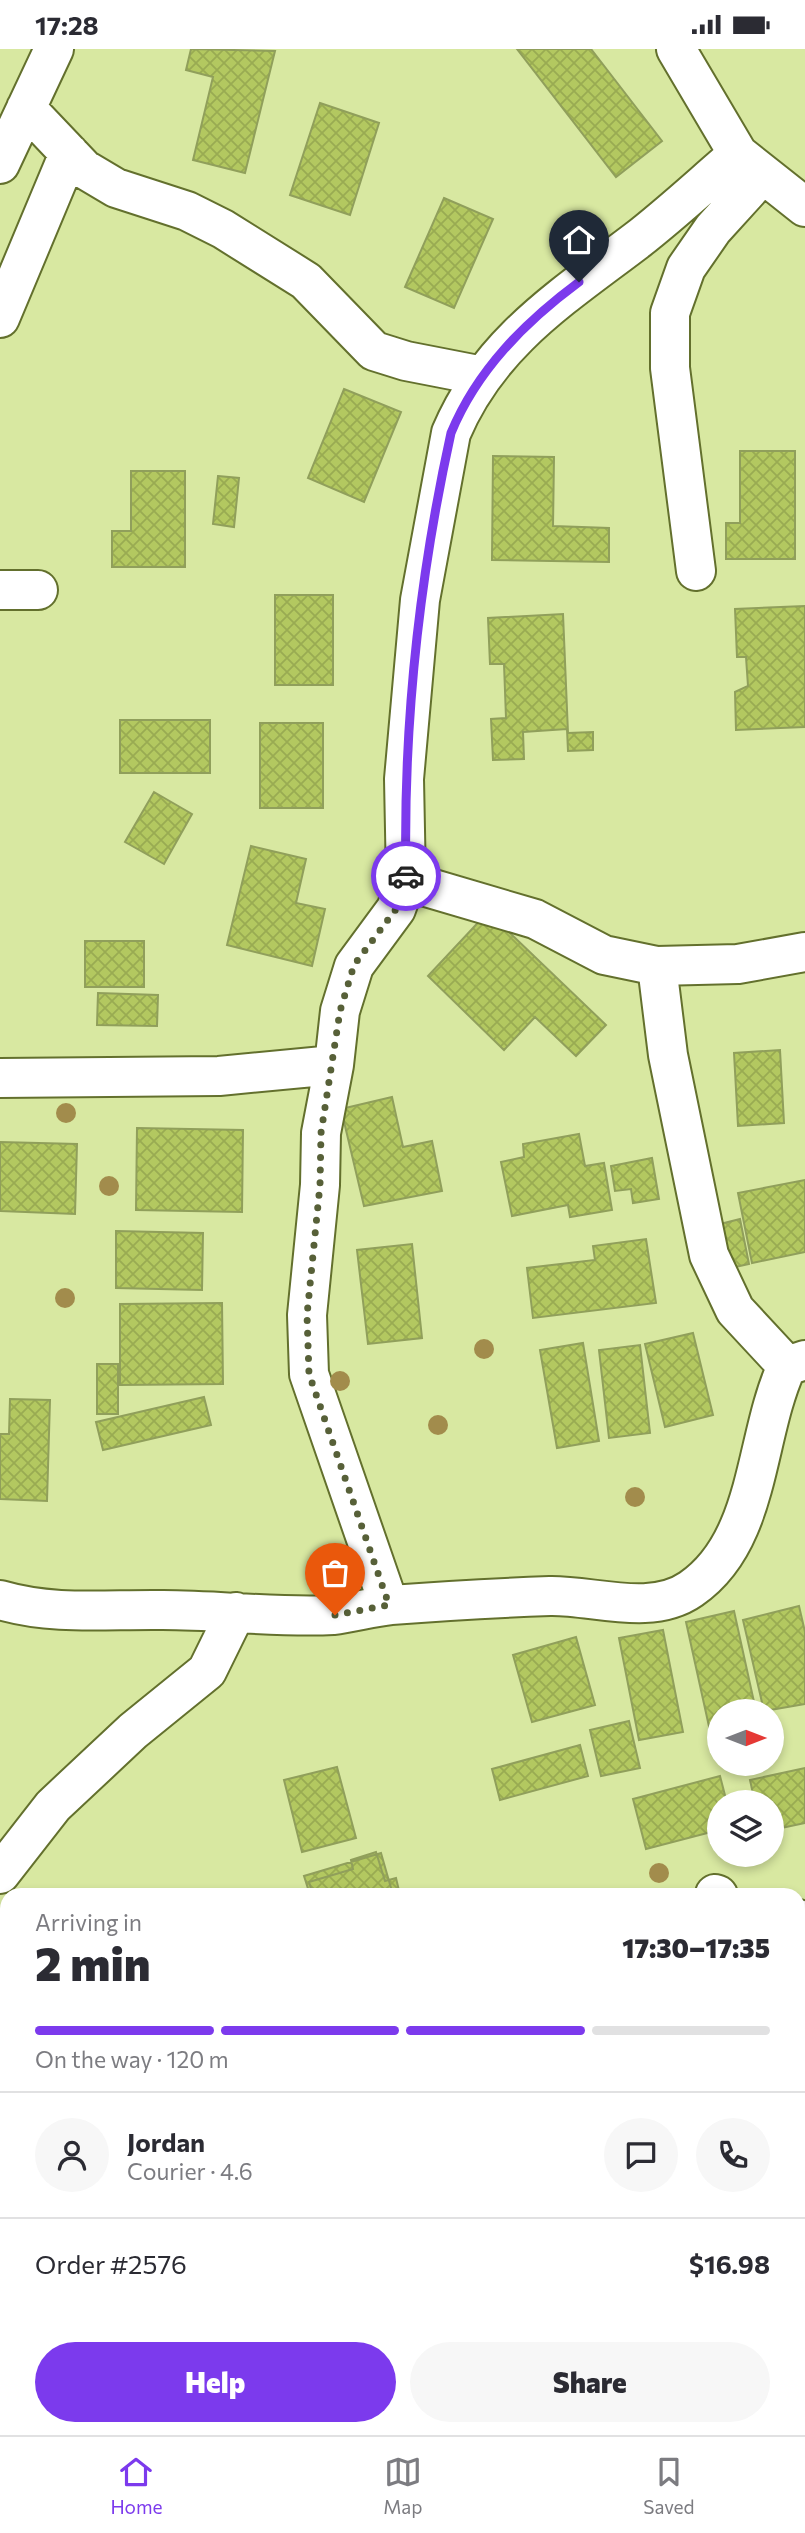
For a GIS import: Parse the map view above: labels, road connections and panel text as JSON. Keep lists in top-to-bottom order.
{
  "north": "right",
  "page": {
    "status": "17:28",
    "heading": ["2 min", "Arriving in", "17:30–17:35"],
    "panel": [
      "Jordan",
      "Courier · 4.6",
      "Order #2576",
      "$16.98"
    ],
    "bar": "On the way · 120 m",
    "buttons": ["Help", "Share"],
    "tabs": ["Home", "Map", "Saved"]
  }
}
